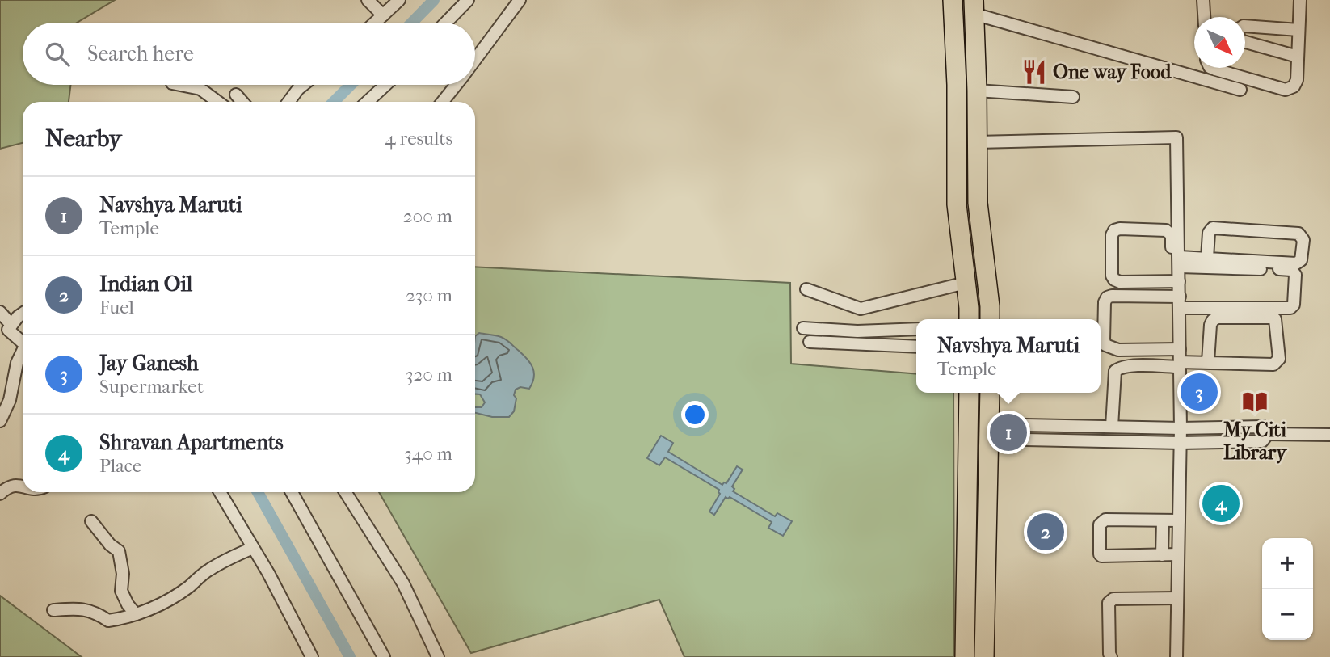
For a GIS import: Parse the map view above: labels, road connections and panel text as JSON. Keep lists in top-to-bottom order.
{
  "places": {
    "restaurant": ["One way Food"],
    "library": ["My Citi Library"]
  },
  "north": "bottom right",
  "page": {
    "search": "Search here",
    "heading": ["Nearby", "4 results"],
    "list": [
      {
        "mark": "1",
        "name": "Navshya Maruti",
        "note": "Temple",
        "value": "200 m"
      },
      {
        "mark": "2",
        "name": "Indian Oil",
        "note": "Fuel",
        "value": "230 m"
      },
      {
        "mark": "3",
        "name": "Jay Ganesh",
        "note": "Supermarket",
        "value": "320 m"
      },
      {
        "mark": "4",
        "name": "Shravan Apartments",
        "note": "Place",
        "value": "340 m"
      }
    ],
    "popup": ["Navshya Maruti", "Temple"],
    "pins": [
      "3",
      "1",
      "4",
      "2"
    ],
    "map_buttons": ["+", "−"]
  }
}
